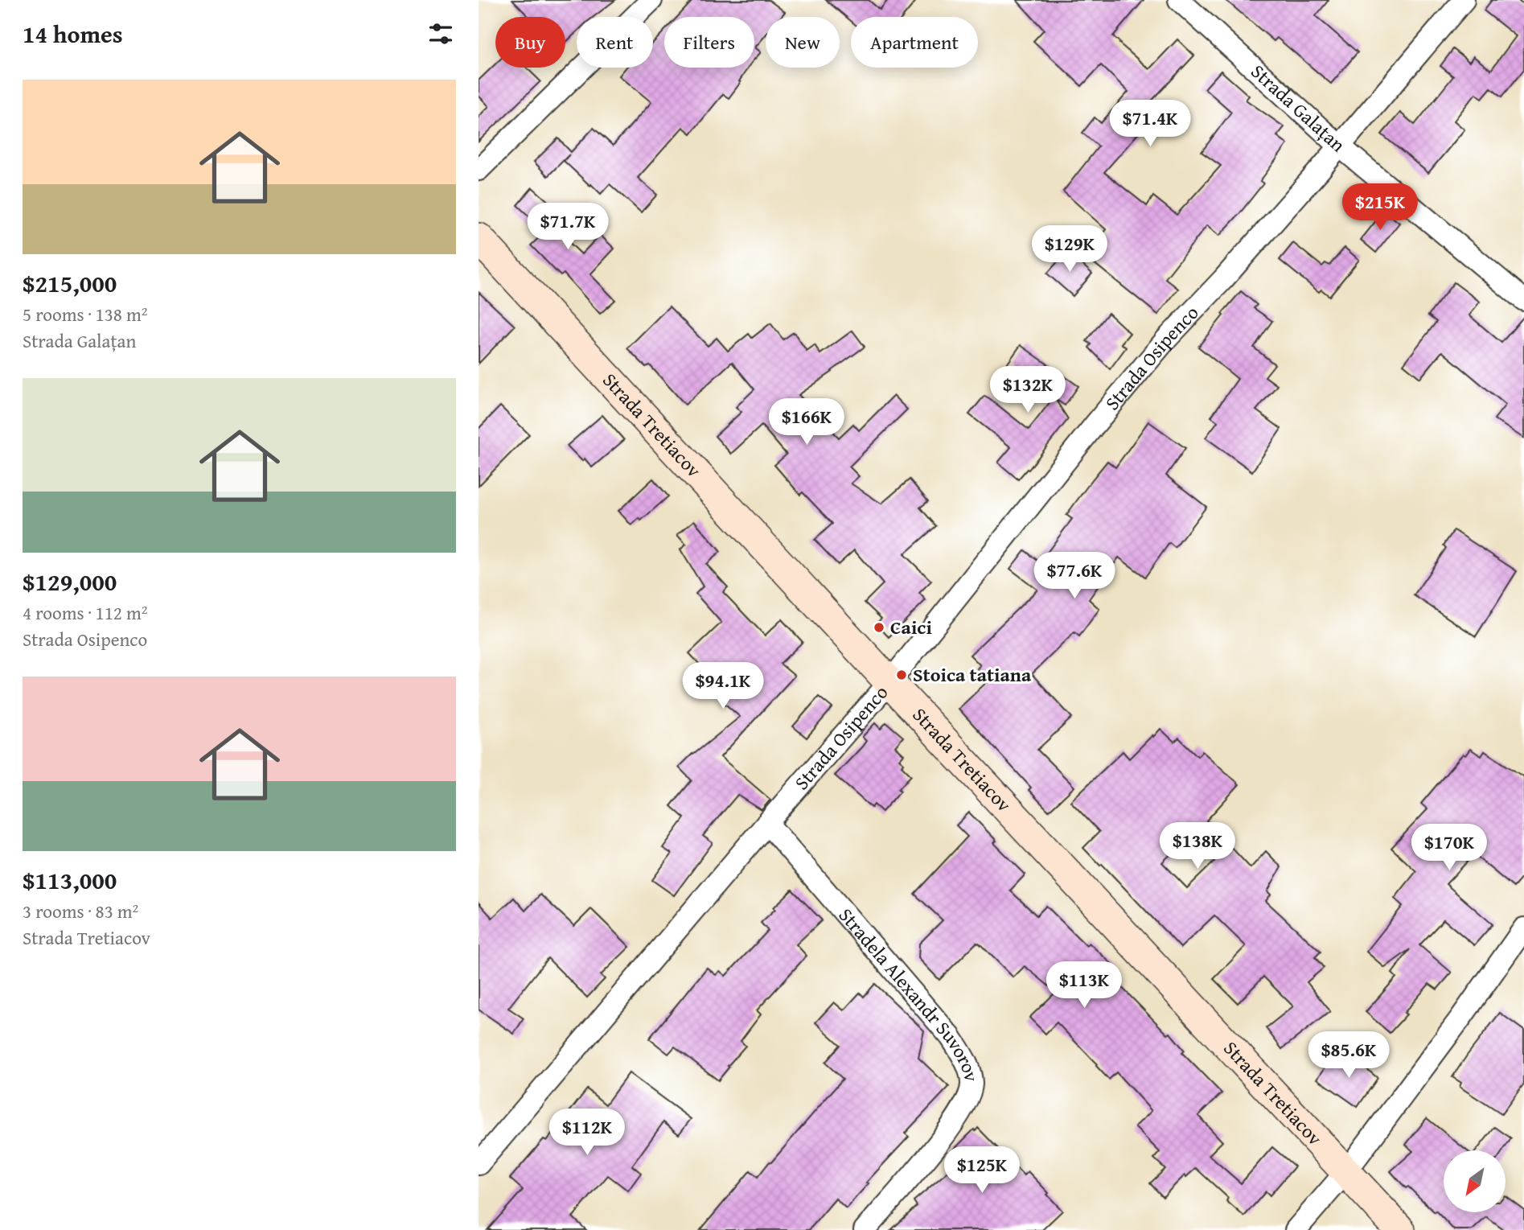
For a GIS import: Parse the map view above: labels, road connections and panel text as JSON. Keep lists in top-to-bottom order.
{
  "streets": {
    "street": [
      "Strada Galațan",
      "Strada Osipenco",
      "Strada Tretiacov",
      "Stradela Alexandr Suvorov"
    ]
  },
  "crossings": [
    ["Strada Galațan", "Strada Osipenco"],
    ["Strada Osipenco", "Strada Tretiacov"],
    ["Strada Osipenco", "Stradela Alexandr Suvorov"]
  ],
  "places": ["Caici", "Stoica tatiana"],
  "north": "bottom left",
  "page": {
    "heading": "14 homes",
    "chip": [
      "Buy",
      "Rent",
      "Filters",
      "New",
      "Apartment"
    ],
    "list": [
      {
        "name": "$215,000",
        "note": "5 rooms · 138 m² · Strada Galațan"
      },
      {
        "name": "$129,000",
        "note": "4 rooms · 112 m² · Strada Osipenco"
      },
      {
        "name": "$113,000",
        "note": "3 rooms · 83 m² · Strada Tretiacov"
      }
    ],
    "price": [
      "$71.4K",
      "$215K",
      "$71.7K",
      "$129K",
      "$132K",
      "$166K",
      "$77.6K",
      "$94.1K",
      "$138K",
      "$170K",
      "$113K",
      "$85.6K",
      "$112K",
      "$125K"
    ]
  }
}
